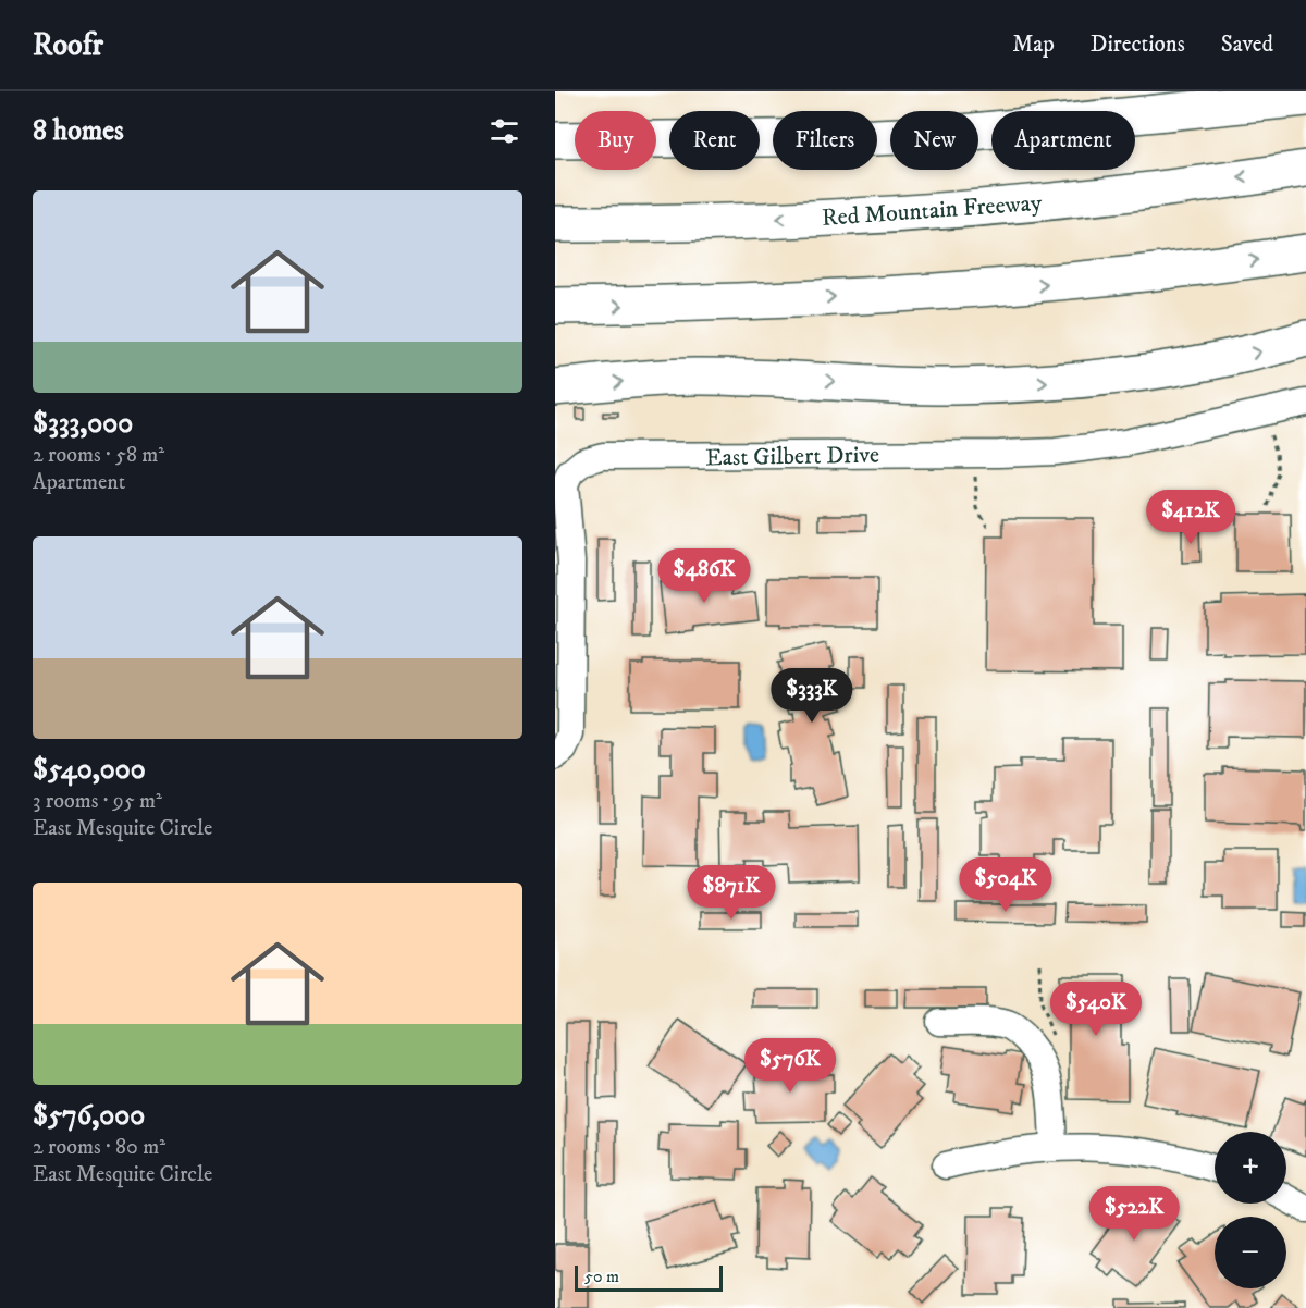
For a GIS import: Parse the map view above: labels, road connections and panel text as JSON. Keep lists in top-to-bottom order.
{
  "streets": {
    "highway": ["Red Mountain Freeway"],
    "street": ["East Gilbert Drive"]
  },
  "scale_bar": "50 m",
  "page": {
    "header": "Roofr",
    "nav": ["Map", "Directions", "Saved"],
    "heading": "8 homes",
    "chip": [
      "Buy",
      "Rent",
      "Filters",
      "New",
      "Apartment"
    ],
    "list": [
      {
        "name": "$333,000",
        "note": "2 rooms · 58 m² · Apartment"
      },
      {
        "name": "$540,000",
        "note": "3 rooms · 95 m² · East Mesquite Circle"
      },
      {
        "name": "$576,000",
        "note": "2 rooms · 80 m² · East Mesquite Circle"
      }
    ],
    "price": [
      "$412K",
      "$486K",
      "$333K",
      "$504K",
      "$871K",
      "$540K",
      "$576K",
      "$522K"
    ],
    "map_buttons": ["+", "−"],
    "scale": "50 m"
  }
}
